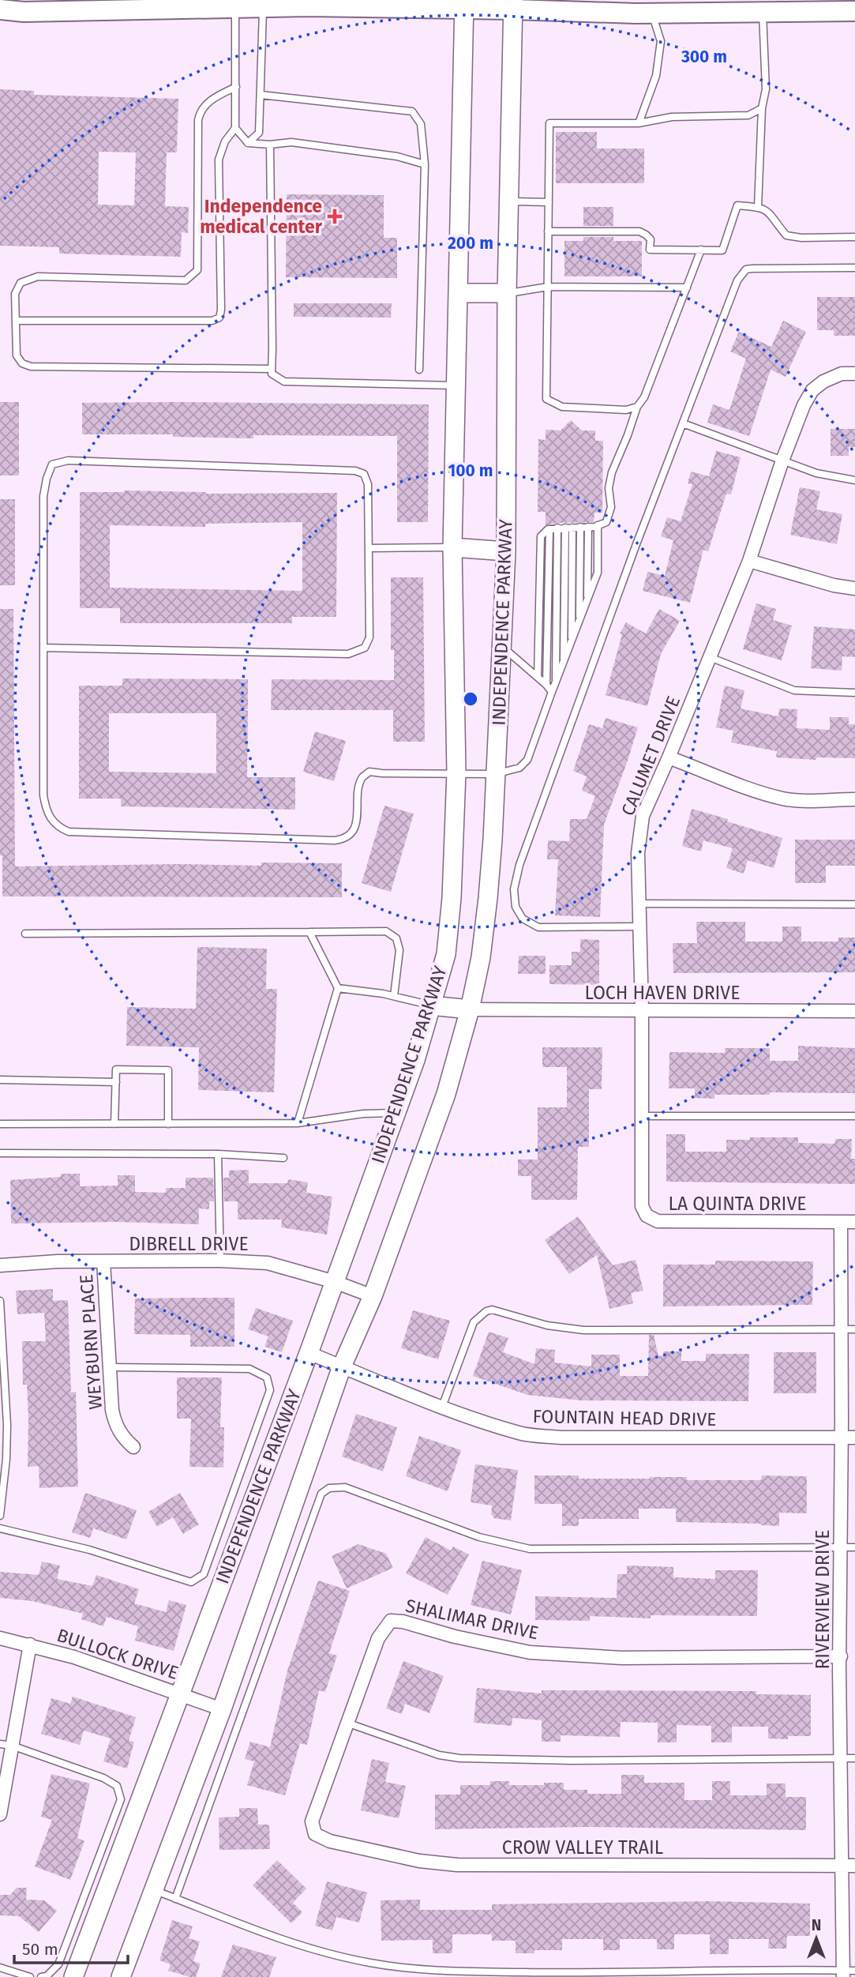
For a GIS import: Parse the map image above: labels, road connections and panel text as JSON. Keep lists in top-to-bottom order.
{
  "streets": {
    "main road": ["INDEPENDENCE PARKWAY"],
    "street": [
      "CALUMET DRIVE",
      "LOCH HAVEN DRIVE",
      "LA QUINTA DRIVE",
      "DIBRELL DRIVE",
      "WEYBURN PLACE",
      "FOUNTAIN HEAD DRIVE",
      "RIVERVIEW DRIVE",
      "SHALIMAR DRIVE",
      "BULLOCK DRIVE",
      "CROW VALLEY TRAIL"
    ]
  },
  "crossings": [
    ["INDEPENDENCE PARKWAY", "LOCH HAVEN DRIVE"],
    ["INDEPENDENCE PARKWAY", "DIBRELL DRIVE"],
    ["INDEPENDENCE PARKWAY", "FOUNTAIN HEAD DRIVE"],
    ["INDEPENDENCE PARKWAY", "BULLOCK DRIVE"],
    ["CALUMET DRIVE", "LOCH HAVEN DRIVE"],
    ["CALUMET DRIVE", "LA QUINTA DRIVE"],
    ["LA QUINTA DRIVE", "RIVERVIEW DRIVE"],
    ["DIBRELL DRIVE", "WEYBURN PLACE"],
    ["FOUNTAIN HEAD DRIVE", "RIVERVIEW DRIVE"],
    ["RIVERVIEW DRIVE", "SHALIMAR DRIVE"],
    ["RIVERVIEW DRIVE", "CROW VALLEY TRAIL"],
    ["SHALIMAR DRIVE", "CROW VALLEY TRAIL"]
  ],
  "places": {
    "health": ["Independence medical center"]
  },
  "scale_bar": "50 m",
  "north": "top",
  "rings": ["300 m", "200 m", "100 m"]
}
